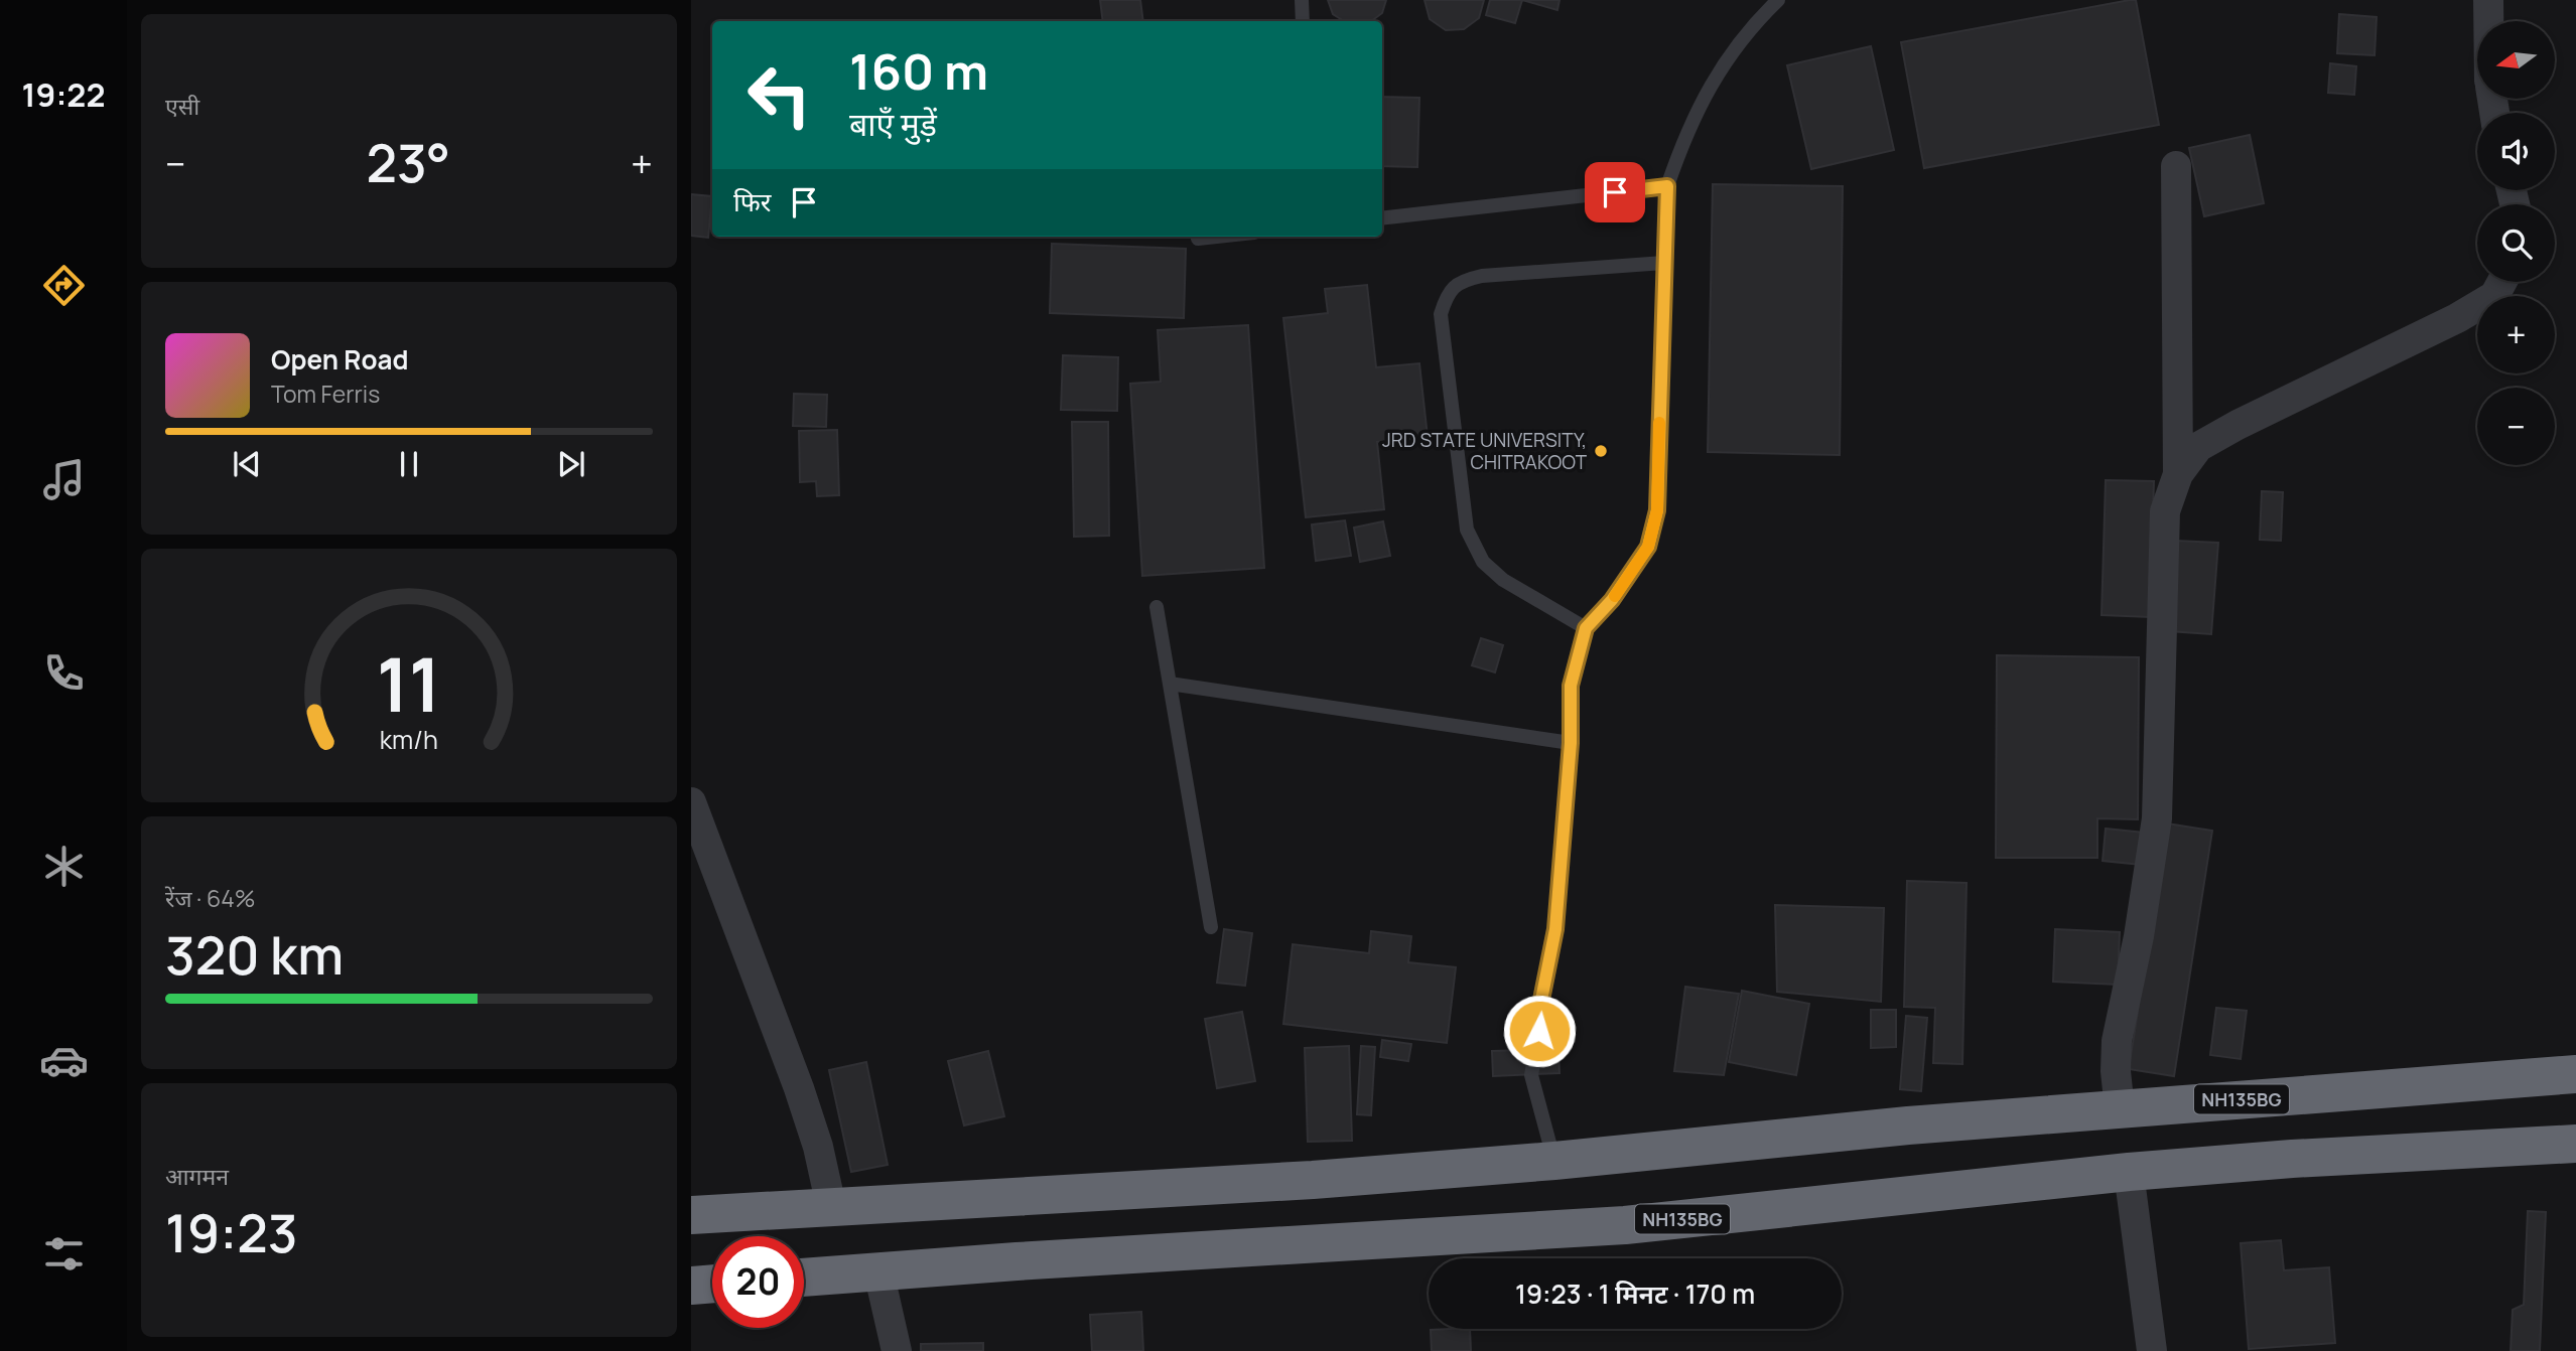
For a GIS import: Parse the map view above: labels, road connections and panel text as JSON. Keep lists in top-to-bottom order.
{
  "streets": {
    "highway": ["NH135BG"]
  },
  "places": ["JRD STATE UNIVERSITY, CHITRAKOOT"],
  "north": "left",
  "page": {
    "tabs": "19:22",
    "tile": [
      "एसी",
      ["रेंज · 64%", "320 km"],
      ["आगमन", "19:23"]
    ],
    "map_buttons": ["+", "−"],
    "turn": ["160 m", "बाएँ मुड़ें"],
    "heat": ["−", "23°", "+"],
    "then": "फिर",
    "song": ["Open Road", "Tom Ferris"],
    "limit": "20",
    "trip": "19:23 · 1 मिनट · 170 m",
    "gauge": ["11", "km/h"]
  }
}
